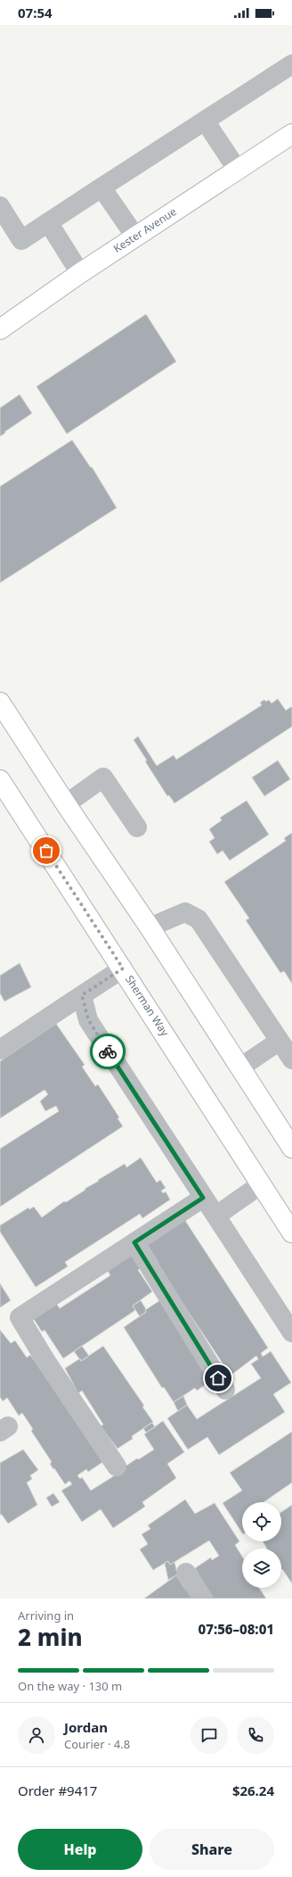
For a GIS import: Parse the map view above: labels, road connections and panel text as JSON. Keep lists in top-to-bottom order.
{
  "streets": {
    "main road": ["Kester Avenue", "Sherman Way"]
  },
  "page": {
    "status": "07:54",
    "heading": ["2 min", "Arriving in", "07:56–08:01"],
    "panel": [
      "Jordan",
      "Courier · 4.8",
      "Order #9417",
      "$26.24"
    ],
    "bar": "On the way · 130 m",
    "buttons": ["Help", "Share"]
  }
}
